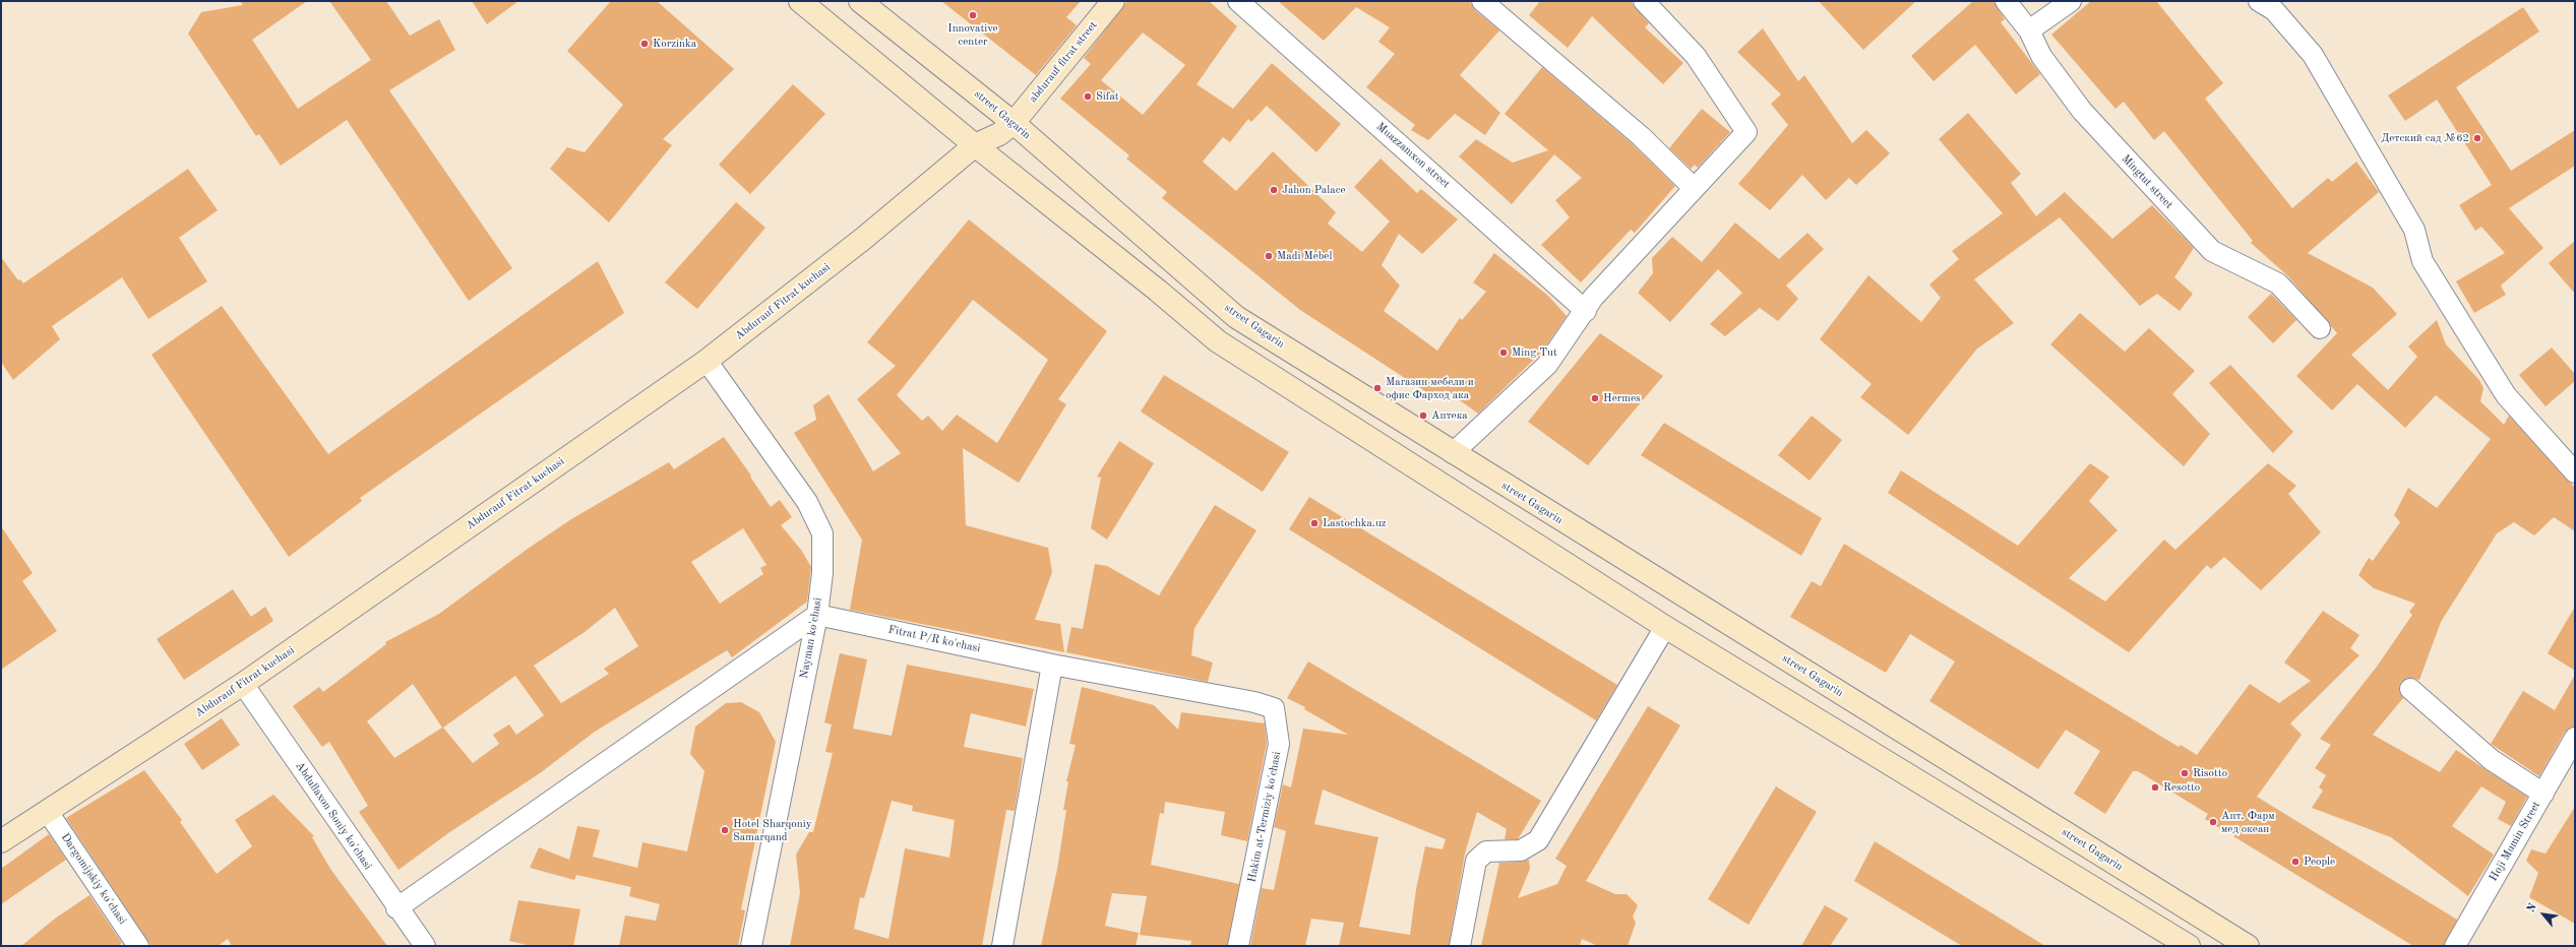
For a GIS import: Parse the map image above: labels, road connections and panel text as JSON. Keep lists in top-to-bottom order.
{
  "streets": {
    "main road": ["abdurauf fitrat street", "street Gagarin", "Abdurauf Fitrat kuchasi"],
    "street": [
      "Muazzamxon street",
      "Mingtut street",
      "Nayman ko'chasi",
      "Fitrat P/R ko'chasi",
      "Abdullaxon Soniy ko'chasi",
      "Hakim at-Termiziy ko'chasi",
      "Hoji Mumin Street",
      "Dargomijskiy ko'chasi"
    ]
  },
  "crossings": [
    ["abdurauf fitrat street", "street Gagarin"],
    ["abdurauf fitrat street", "Abdurauf Fitrat kuchasi"],
    ["street Gagarin", "Abdurauf Fitrat kuchasi"],
    ["Abdurauf Fitrat kuchasi", "Nayman ko'chasi"],
    ["Abdurauf Fitrat kuchasi", "Abdullaxon Soniy ko'chasi"],
    ["Abdurauf Fitrat kuchasi", "Dargomijskiy ko'chasi"],
    ["Nayman ko'chasi", "Fitrat P/R ko'chasi"],
    ["Fitrat P/R ko'chasi", "Hakim at-Termiziy ko'chasi"]
  ],
  "places": [
    "Innovative center",
    "Korzinka",
    "Sifat",
    "Детский сад №62",
    "Jahon Palace",
    "Madi Mebel",
    "Ming Tut",
    "Магазин мебели и офис Фарход ака",
    "Hermes",
    "Аптека",
    "Lastochka.uz",
    "Risotto",
    "Resotto",
    "Апт. Фарм мед океан",
    "Hotel Sharqoniy Samarqand",
    "People"
  ],
  "north": "top left"
}
